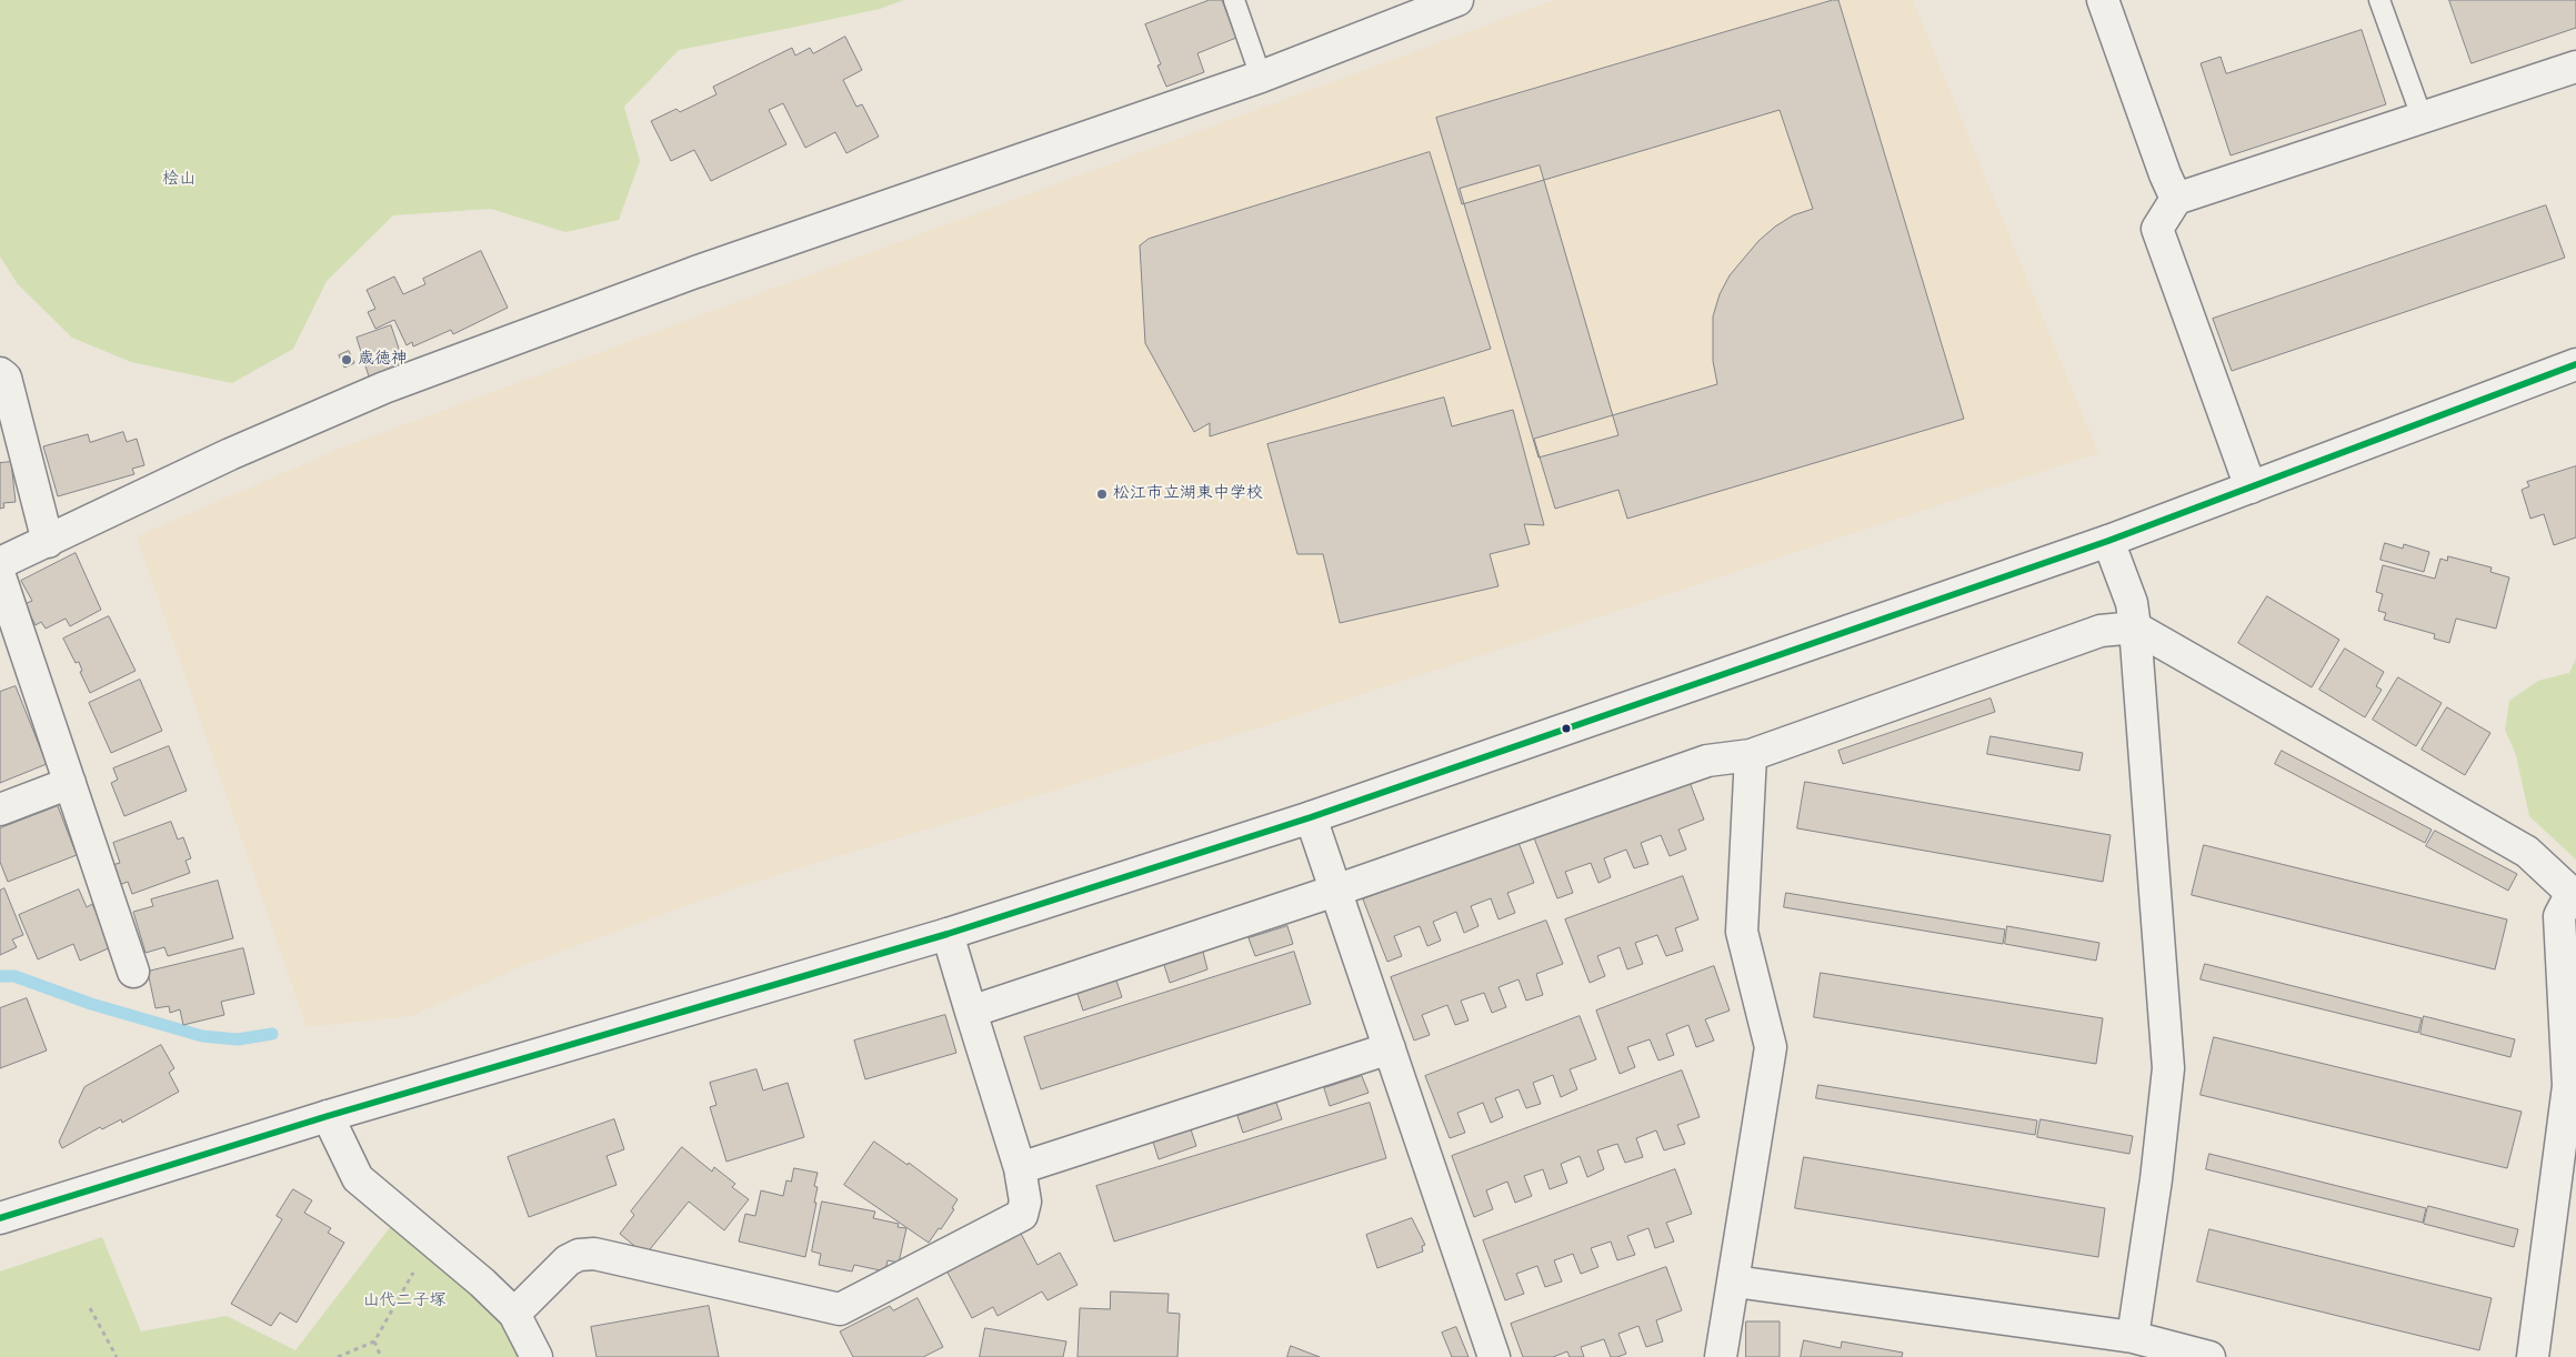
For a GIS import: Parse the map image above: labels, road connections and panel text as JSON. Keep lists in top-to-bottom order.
{
  "parks": ["桧山", "山代二子塚"],
  "places": ["歳徳神", "松江市立湖東中学校"]
}
